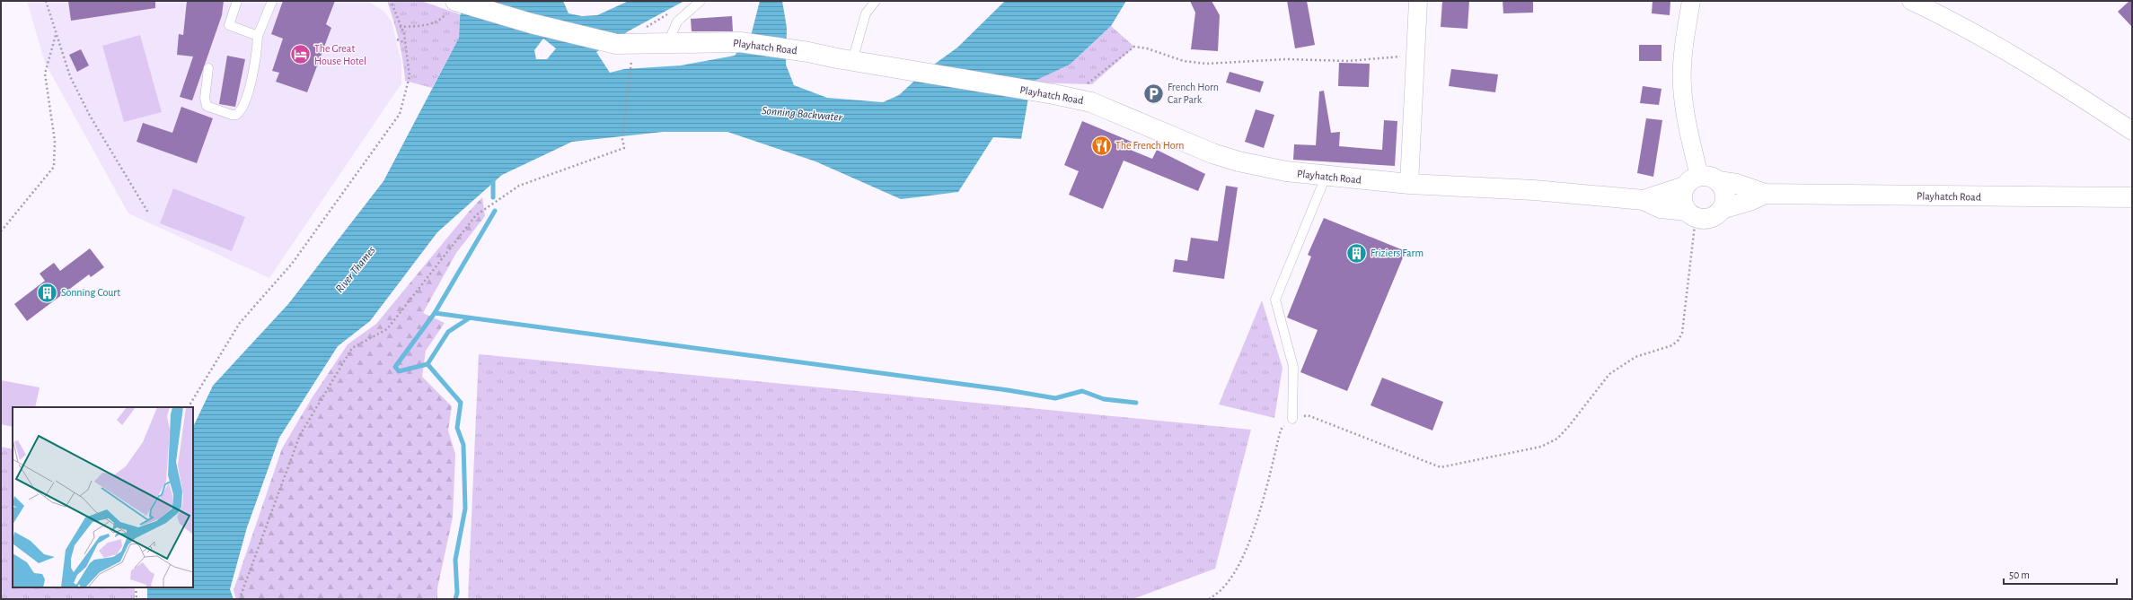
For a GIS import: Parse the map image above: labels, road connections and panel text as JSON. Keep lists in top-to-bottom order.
{
  "streets": {
    "main road": ["Playhatch Road"]
  },
  "water": ["Sonning Backwater", "River Thames"],
  "places": {
    "hotel": ["The Great House Hotel"],
    "parking": ["French Horn Car Park"],
    "restaurant": ["The French Horn"],
    "building": ["Friziers Farm", "Sonning Court"]
  },
  "scale_bar": "50 m"
}
